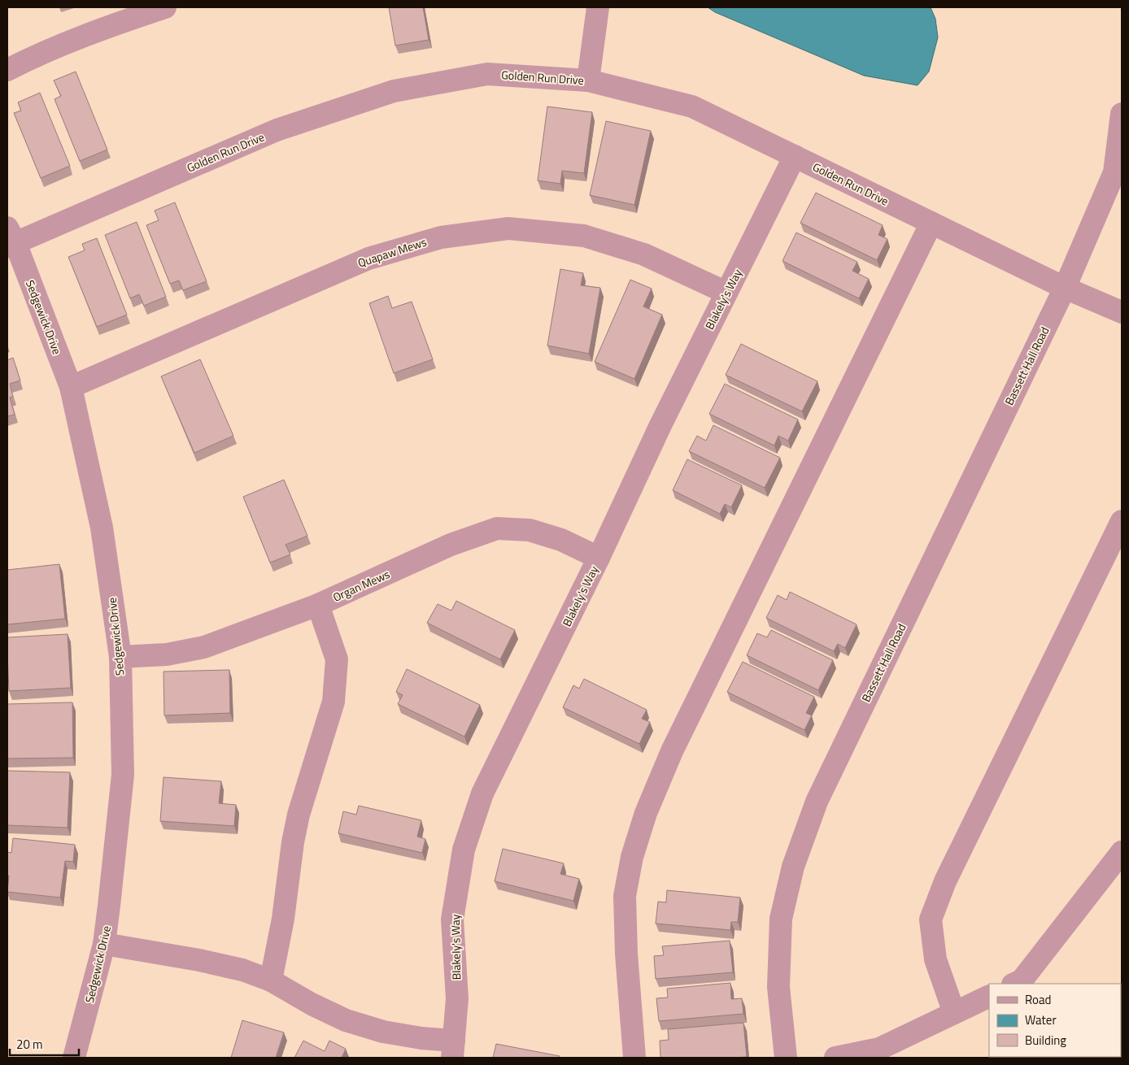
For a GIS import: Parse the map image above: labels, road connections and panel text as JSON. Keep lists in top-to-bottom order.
{
  "streets": {
    "street": [
      "Golden Run Drive",
      "Quapaw Mews",
      "Blakely's Way",
      "Sedgewick Drive",
      "Bassett Hall Road",
      "Organ Mews"
    ]
  },
  "crossings": [
    ["Golden Run Drive", "Blakely's Way"],
    ["Golden Run Drive", "Sedgewick Drive"],
    ["Golden Run Drive", "Bassett Hall Road"],
    ["Quapaw Mews", "Blakely's Way"],
    ["Quapaw Mews", "Sedgewick Drive"],
    ["Blakely's Way", "Organ Mews"],
    ["Sedgewick Drive", "Organ Mews"]
  ],
  "legend": ["Road", "Water", "Building"],
  "scale_bar": "20 m"
}
